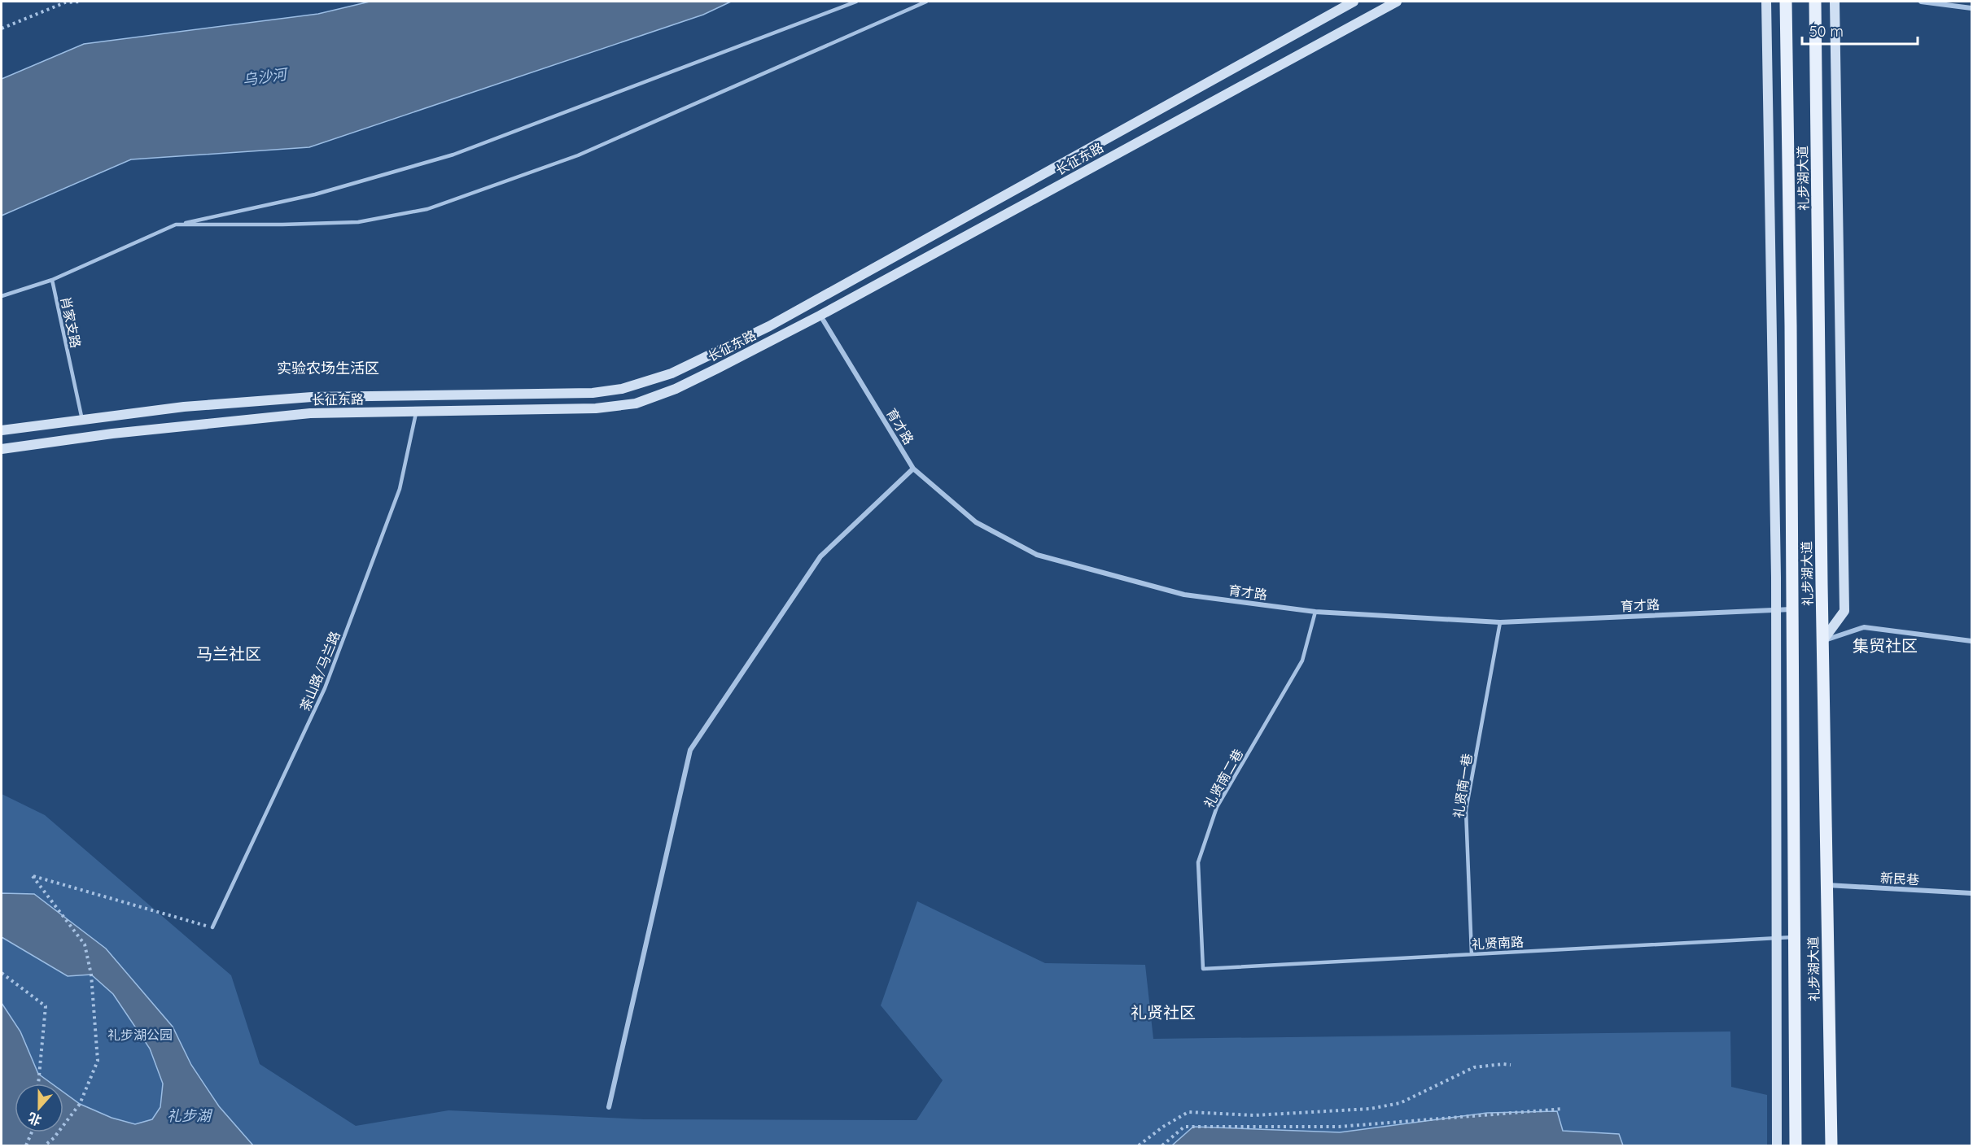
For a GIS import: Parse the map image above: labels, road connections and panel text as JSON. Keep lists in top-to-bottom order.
{
  "streets": {
    "main road": ["长征东路", "礼步湖大道"],
    "street": ["育才路", "新民巷"],
    "lane": [
      "肖家支路",
      "茶山路/马兰路",
      "礼贤南二巷",
      "礼贤南一巷",
      "礼贤南路"
    ]
  },
  "crossings": [
    ["长征东路", "肖家支路"],
    ["长征东路", "育才路"],
    ["长征东路", "茶山路/马兰路"],
    ["礼步湖大道", "育才路"],
    ["礼步湖大道", "新民巷"],
    ["礼步湖大道", "礼贤南路"],
    ["育才路", "礼贤南二巷"],
    ["育才路", "礼贤南一巷"],
    ["礼贤南二巷", "礼贤南路"],
    ["礼贤南一巷", "礼贤南路"]
  ],
  "districts": [
    "实验农场生活区",
    "集贸社区",
    "马兰社区",
    "礼贤社区"
  ],
  "water": ["乌沙河", "礼步湖"],
  "parks": ["礼步湖公园"],
  "scale_bar": "50 m",
  "north": "bottom"
}
